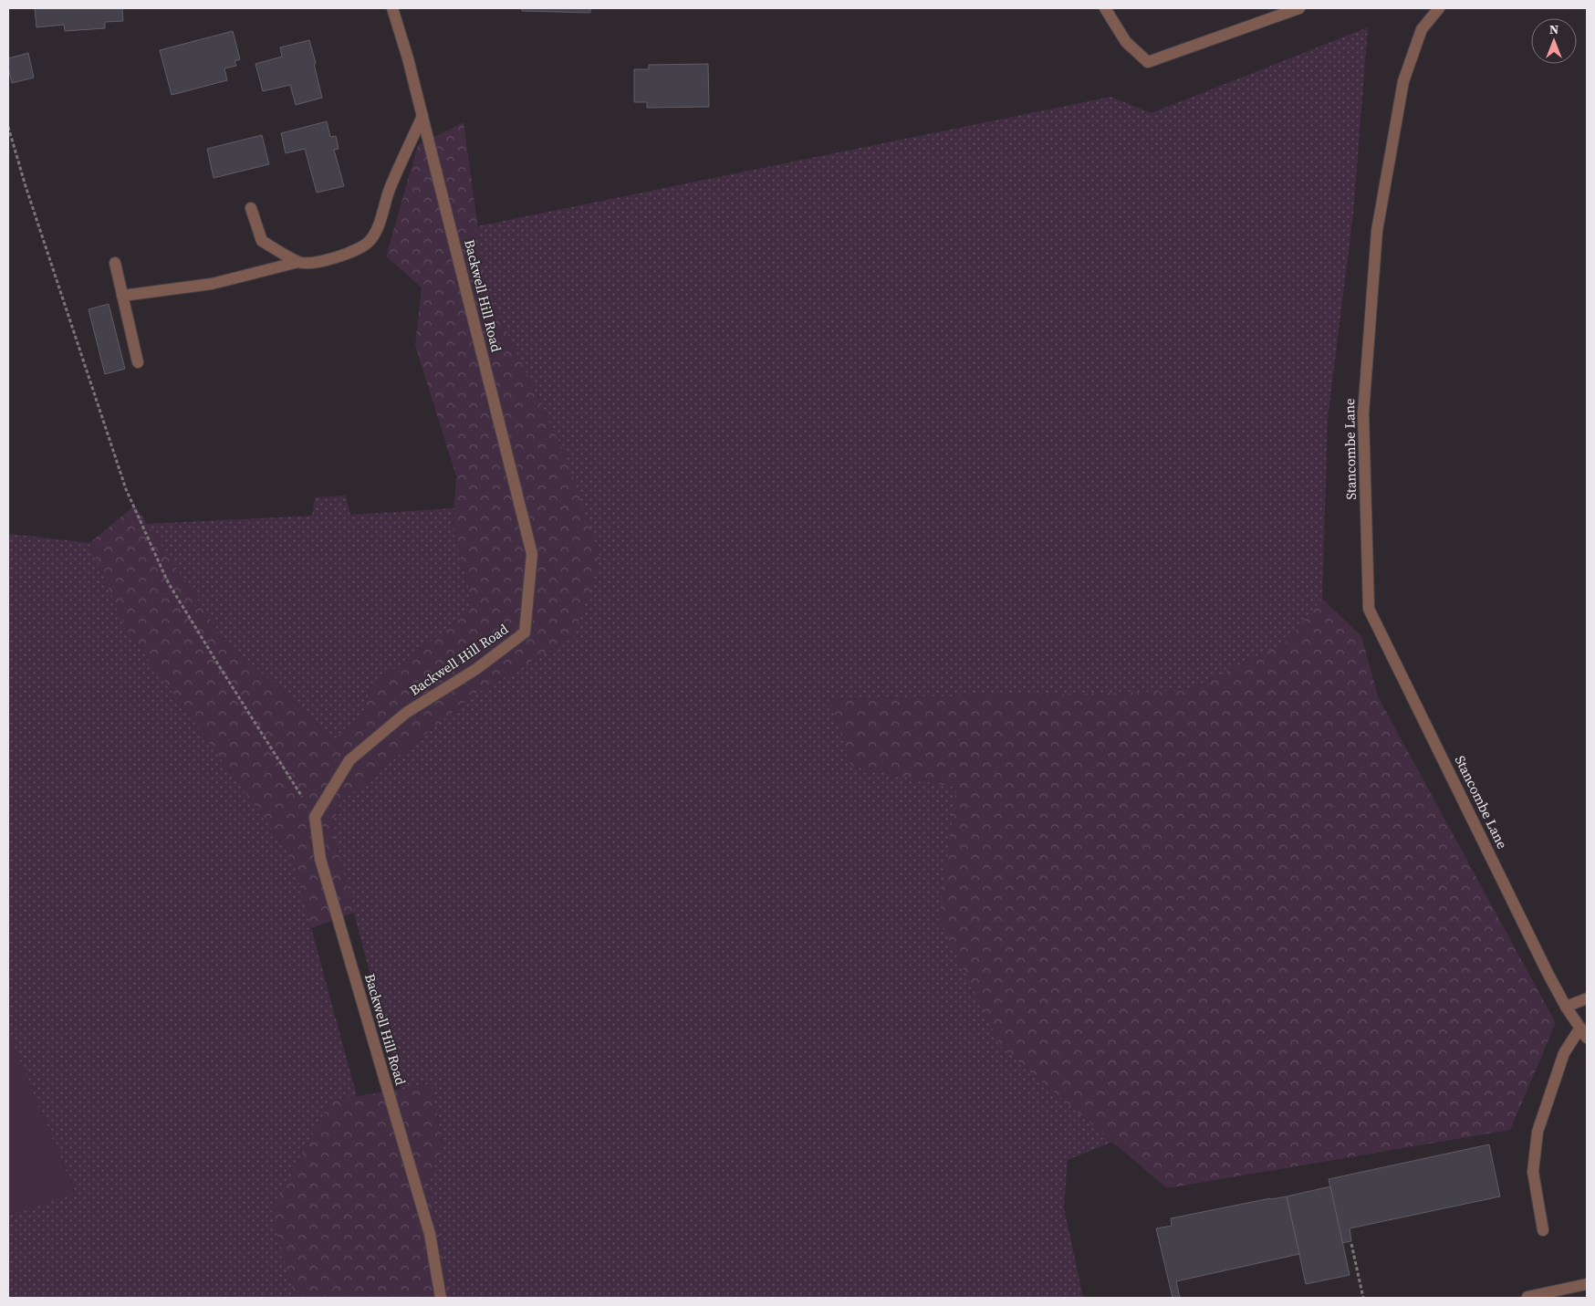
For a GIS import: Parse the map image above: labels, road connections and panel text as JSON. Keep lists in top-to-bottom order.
{
  "streets": {
    "street": ["Backwell Hill Road", "Stancombe Lane"]
  },
  "north": "top"
}
